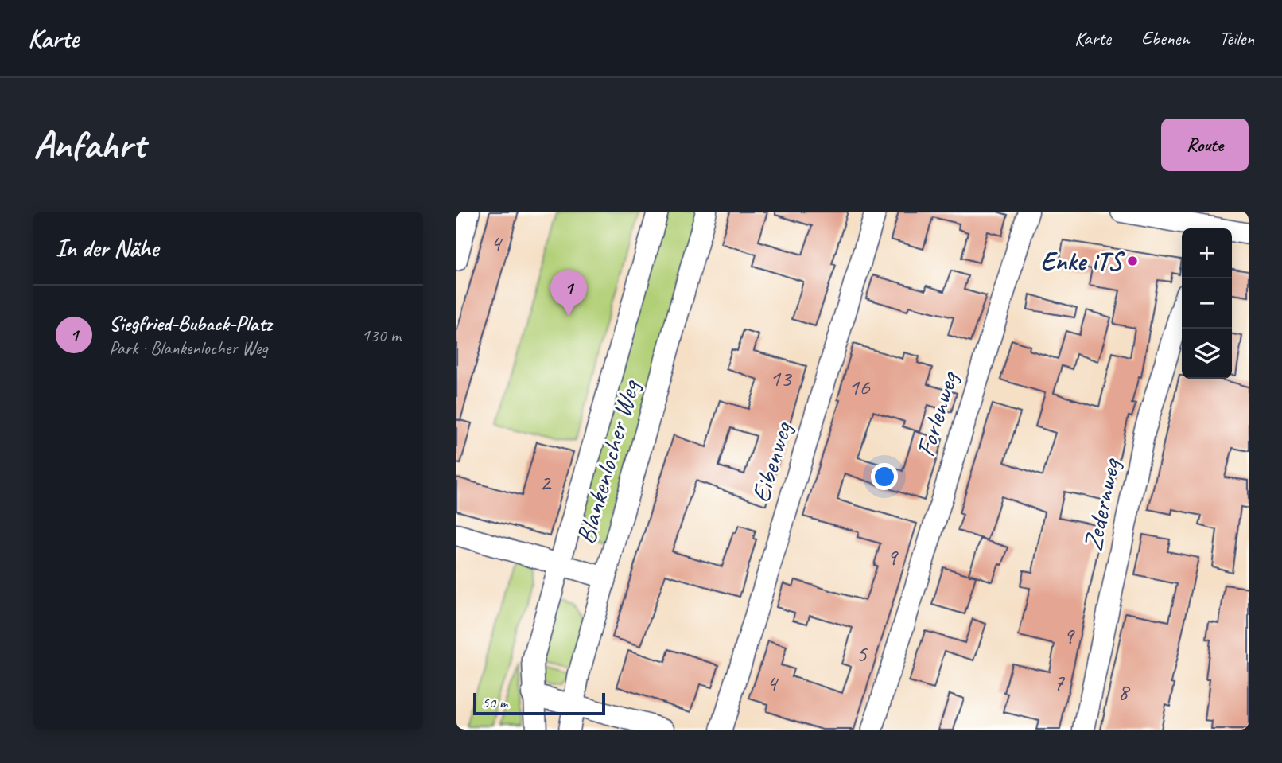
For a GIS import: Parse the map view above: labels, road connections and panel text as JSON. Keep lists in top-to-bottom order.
{
  "streets": {
    "street": [
      "Forlenweg",
      "Blankenlocher Weg",
      "Eibenweg",
      "Zedernweg"
    ]
  },
  "places": ["Enke iTS"],
  "house_numbers": [
    "4",
    "13",
    "16",
    "2",
    "9",
    "9",
    "5",
    "7",
    "4",
    "8"
  ],
  "scale_bar": "50 m",
  "page": {
    "header": "Karte",
    "nav": ["Karte", "Ebenen", "Teilen"],
    "buttons": "Route",
    "title": "Anfahrt",
    "heading": "In der Nähe",
    "map_buttons": ["+", "−"],
    "pins": "1",
    "list": [
      {
        "mark": "1",
        "name": "Siegfried-Buback-Platz",
        "note": "Park · Blankenlocher Weg",
        "value": "130 m"
      }
    ],
    "scale": "50 m"
  }
}
